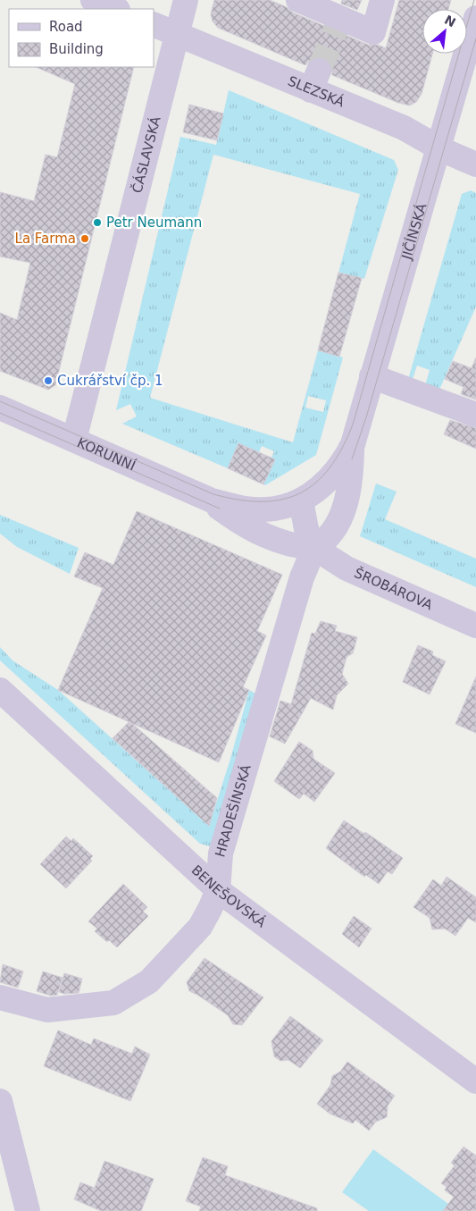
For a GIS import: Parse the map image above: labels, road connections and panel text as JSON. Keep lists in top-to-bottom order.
{
  "streets": {
    "street": [
      "SLEZSKÁ",
      "ČÁSLAVSKÁ",
      "JIČÍNSKÁ",
      "KORUNNÍ",
      "ŠROBÁROVA",
      "HRADEŠÍNSKÁ",
      "BENEŠOVSKÁ"
    ]
  },
  "crossings": [
    ["SLEZSKÁ", "ČÁSLAVSKÁ"],
    ["SLEZSKÁ", "JIČÍNSKÁ"],
    ["ČÁSLAVSKÁ", "KORUNNÍ"],
    ["JIČÍNSKÁ", "KORUNNÍ"],
    ["JIČÍNSKÁ", "ŠROBÁROVA"],
    ["JIČÍNSKÁ", "HRADEŠÍNSKÁ"],
    ["KORUNNÍ", "ŠROBÁROVA"],
    ["KORUNNÍ", "HRADEŠÍNSKÁ"],
    ["ŠROBÁROVA", "HRADEŠÍNSKÁ"],
    ["HRADEŠÍNSKÁ", "BENEŠOVSKÁ"]
  ],
  "places": ["Petr Neumann", "La Farma", "Cukrářství čp. 1"],
  "legend": ["Road", "Building"],
  "north": "top right"
}
